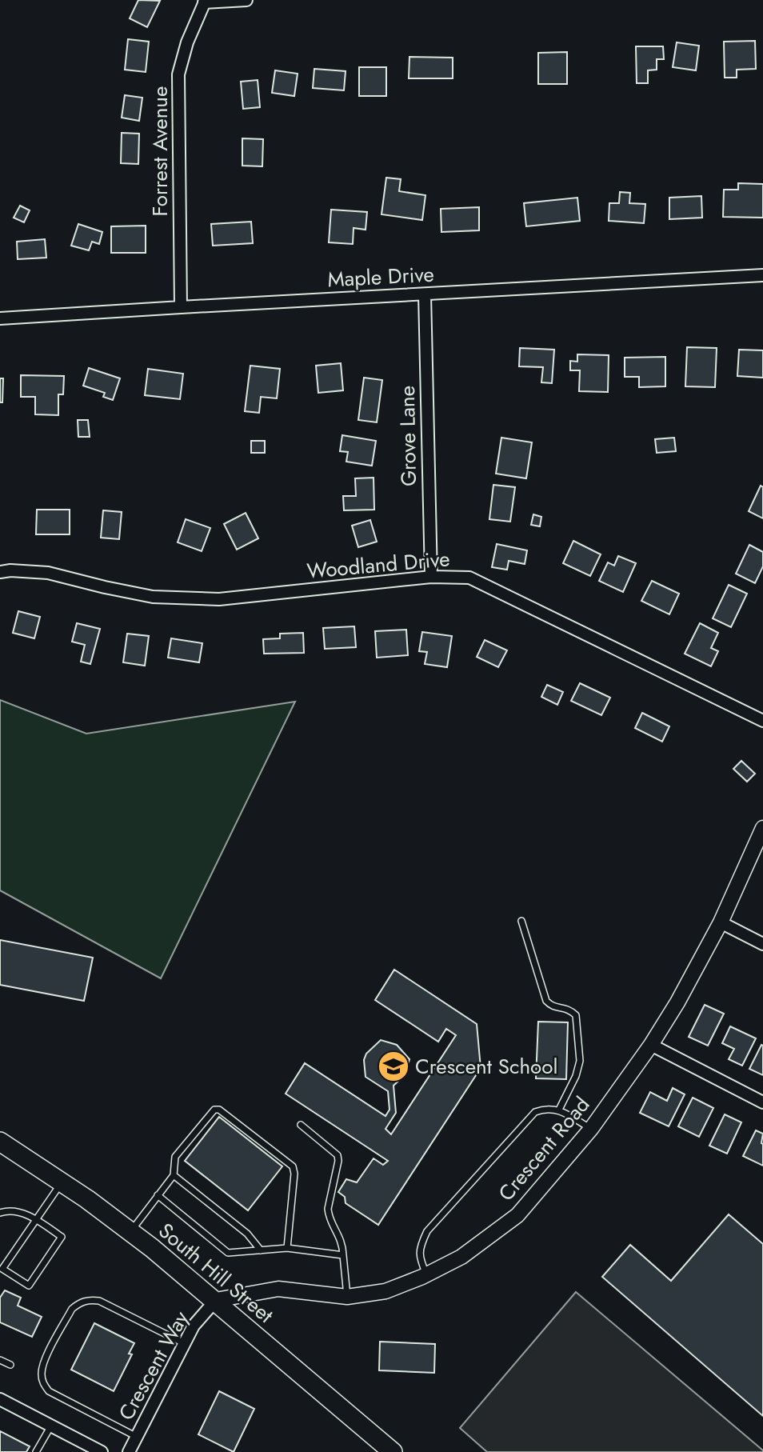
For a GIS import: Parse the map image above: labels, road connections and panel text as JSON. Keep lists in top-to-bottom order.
{
  "streets": {
    "main road": ["South Hill Street"],
    "street": [
      "Forrest Avenue",
      "Maple Drive",
      "Grove Lane",
      "Woodland Drive",
      "Crescent Road",
      "Crescent Way"
    ]
  },
  "crossings": [
    ["Forrest Avenue", "Maple Drive"],
    ["Maple Drive", "Grove Lane"],
    ["Grove Lane", "Woodland Drive"],
    ["Crescent Road", "South Hill Street"],
    ["Crescent Road", "Crescent Way"],
    ["South Hill Street", "Crescent Way"]
  ],
  "places": {
    "school or university": ["Crescent School"]
  }
}
